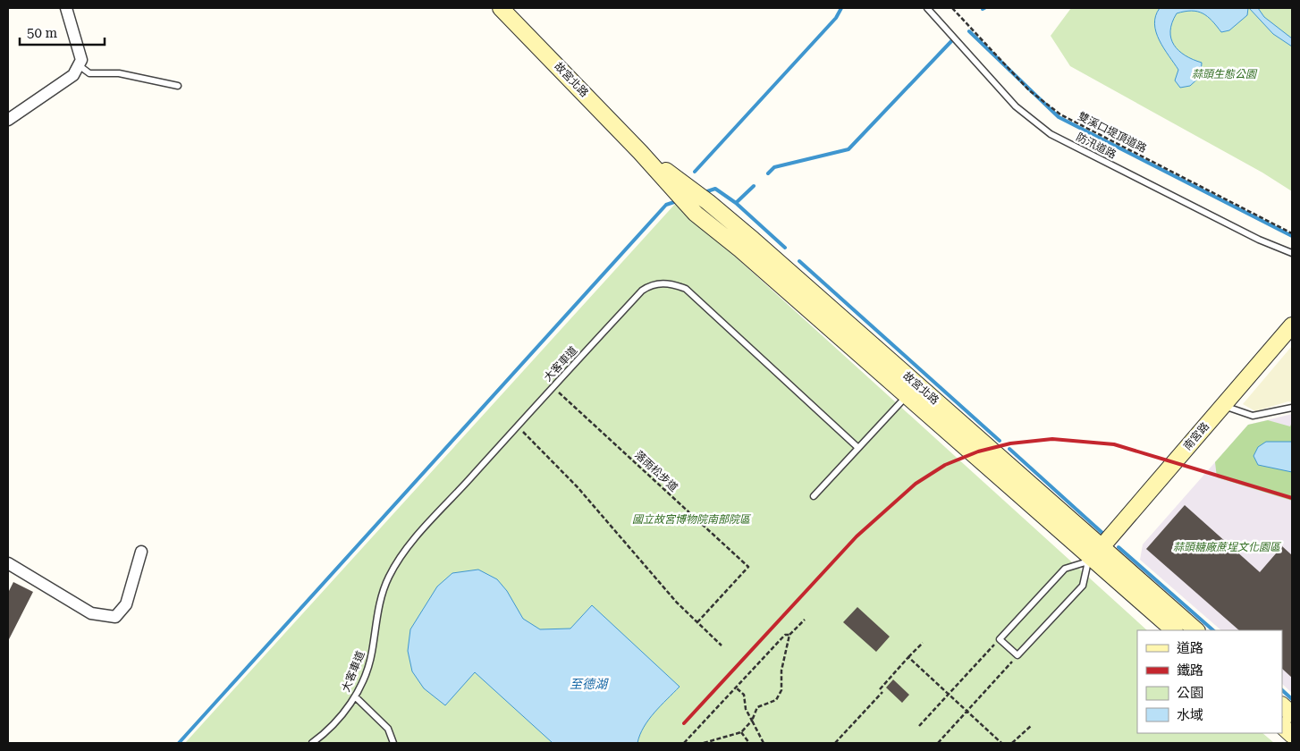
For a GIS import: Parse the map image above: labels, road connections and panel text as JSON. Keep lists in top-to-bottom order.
{
  "streets": {
    "street": ["故宮北路", "南宮路"],
    "lane": ["防汛道路", "大客車道"],
    "path": ["雙溪口堤頂道路", "落雨松步道"]
  },
  "crossings": [
    ["故宮北路", "南宮路"],
    ["大客車道", "落雨松步道"]
  ],
  "water": ["至德湖"],
  "parks": ["蒜頭生態公園", "國立故宮博物院南部院區", "蒜頭糖廠蔗埕文化園區"],
  "legend": [
    "道路",
    "鐵路",
    "公園",
    "水域"
  ],
  "scale_bar": "50 m"
}
